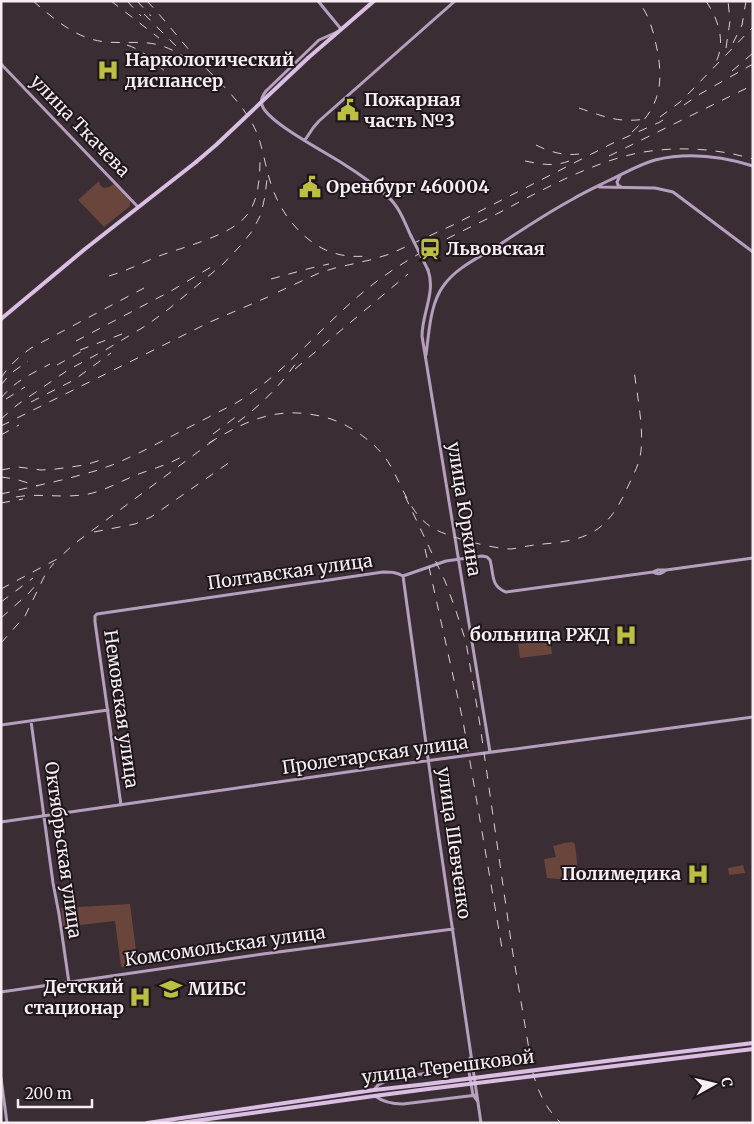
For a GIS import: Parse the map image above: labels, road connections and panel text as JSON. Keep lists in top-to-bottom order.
{
  "streets": {
    "main road": [
      "улица Ткачева",
      "улица Юркина",
      "Полтавская улица",
      "Немовская улица",
      "Пролетарская улица",
      "улица Шевченко",
      "Октябрьская улица",
      "Комсомольская улица",
      "улица Терешковой"
    ]
  },
  "crossings": [
    ["улица Юркина", "Полтавская улица"],
    ["улица Юркина", "Пролетарская улица"],
    ["Полтавская улица", "Немовская улица"],
    ["Полтавская улица", "улица Шевченко"],
    ["Немовская улица", "Пролетарская улица"],
    ["Пролетарская улица", "улица Шевченко"],
    ["Пролетарская улица", "Октябрьская улица"],
    ["улица Шевченко", "Комсомольская улица"],
    ["Октябрьская улица", "Комсомольская улица"]
  ],
  "places": {
    "hospital": [
      "Наркологический диспансер",
      "больница РЖД",
      "Полимедика",
      "Детский стационар"
    ],
    "public building": ["Пожарная часть №3", "Оренбург 460004"],
    "station": ["Львовская"],
    "school or university": ["МИБС"]
  },
  "scale_bar": "200 m",
  "north": "right"
}
